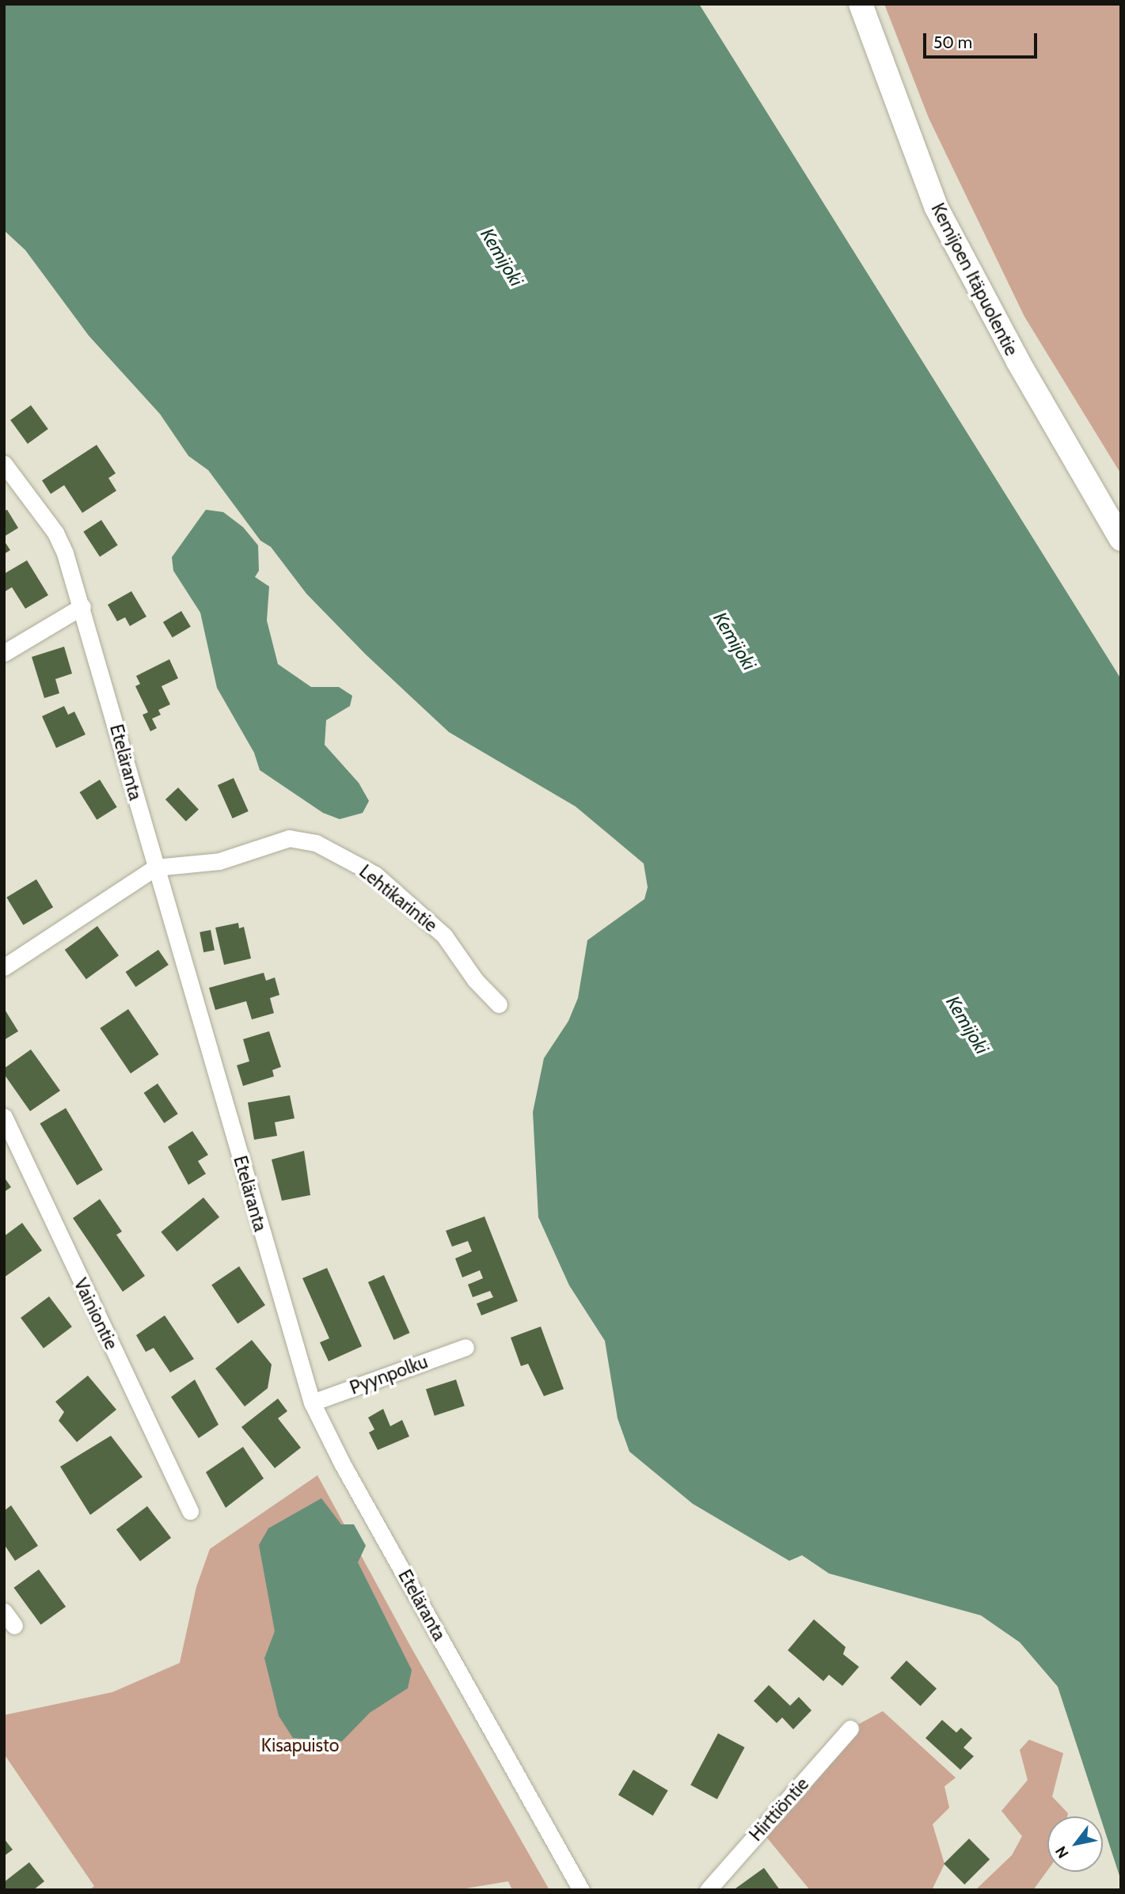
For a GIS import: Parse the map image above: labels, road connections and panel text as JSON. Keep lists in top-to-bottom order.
{
  "streets": {
    "main road": ["Kemijoen Itäpuolentie"],
    "street": [
      "Eteläranta",
      "Lehtikarintie",
      "Vainiontie",
      "Pyynpolku",
      "Hirttiöntie"
    ]
  },
  "crossings": [
    ["Eteläranta", "Lehtikarintie"],
    ["Eteläranta", "Pyynpolku"]
  ],
  "water": ["Kemijoki"],
  "parks": ["Kisapuisto"],
  "scale_bar": "50 m",
  "north": "bottom left"
}
